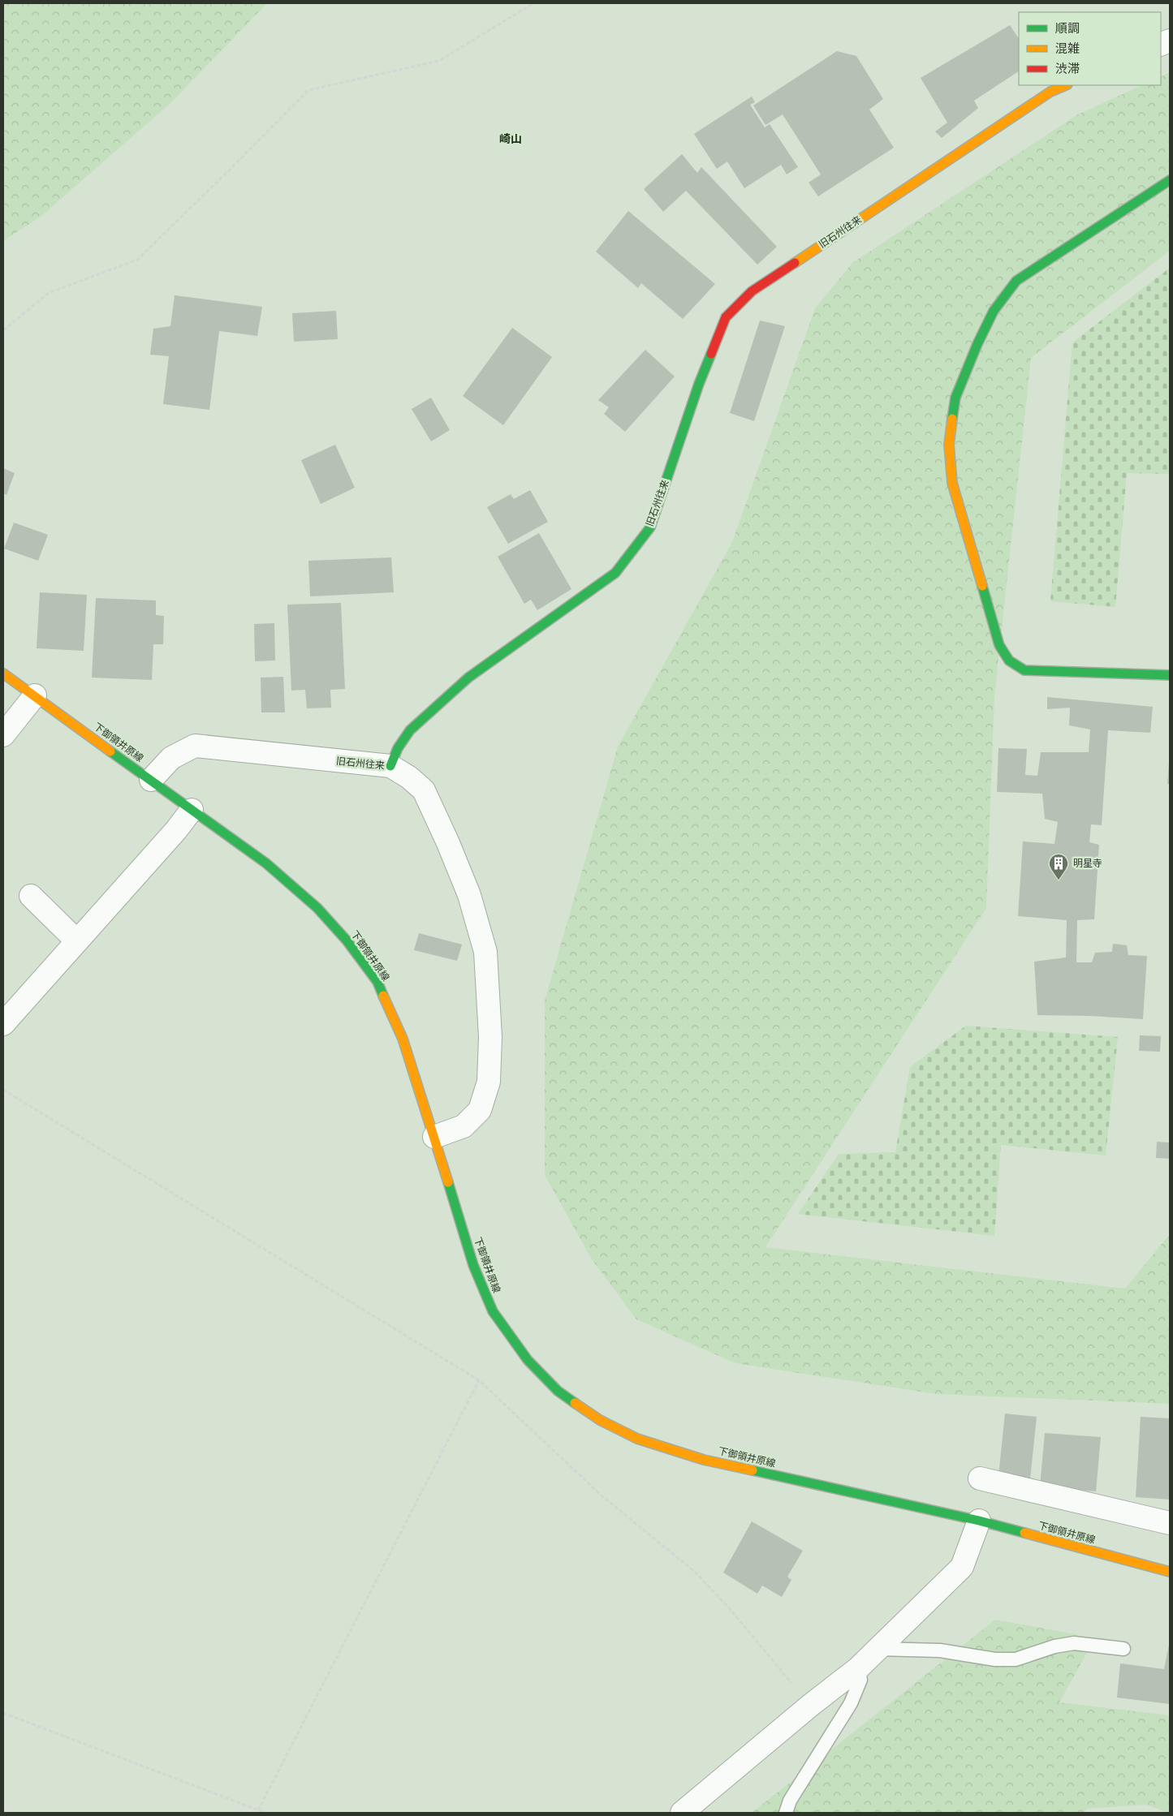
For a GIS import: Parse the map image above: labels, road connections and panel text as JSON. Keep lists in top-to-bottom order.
{
  "streets": {
    "street": ["旧石州往来", "下御領井原線"]
  },
  "crossings": [
    ["旧石州往来", "下御領井原線"]
  ],
  "districts": ["崎山"],
  "places": {
    "building": ["明星寺"]
  },
  "legend": ["順調", "混雑", "渋滞"]
}
